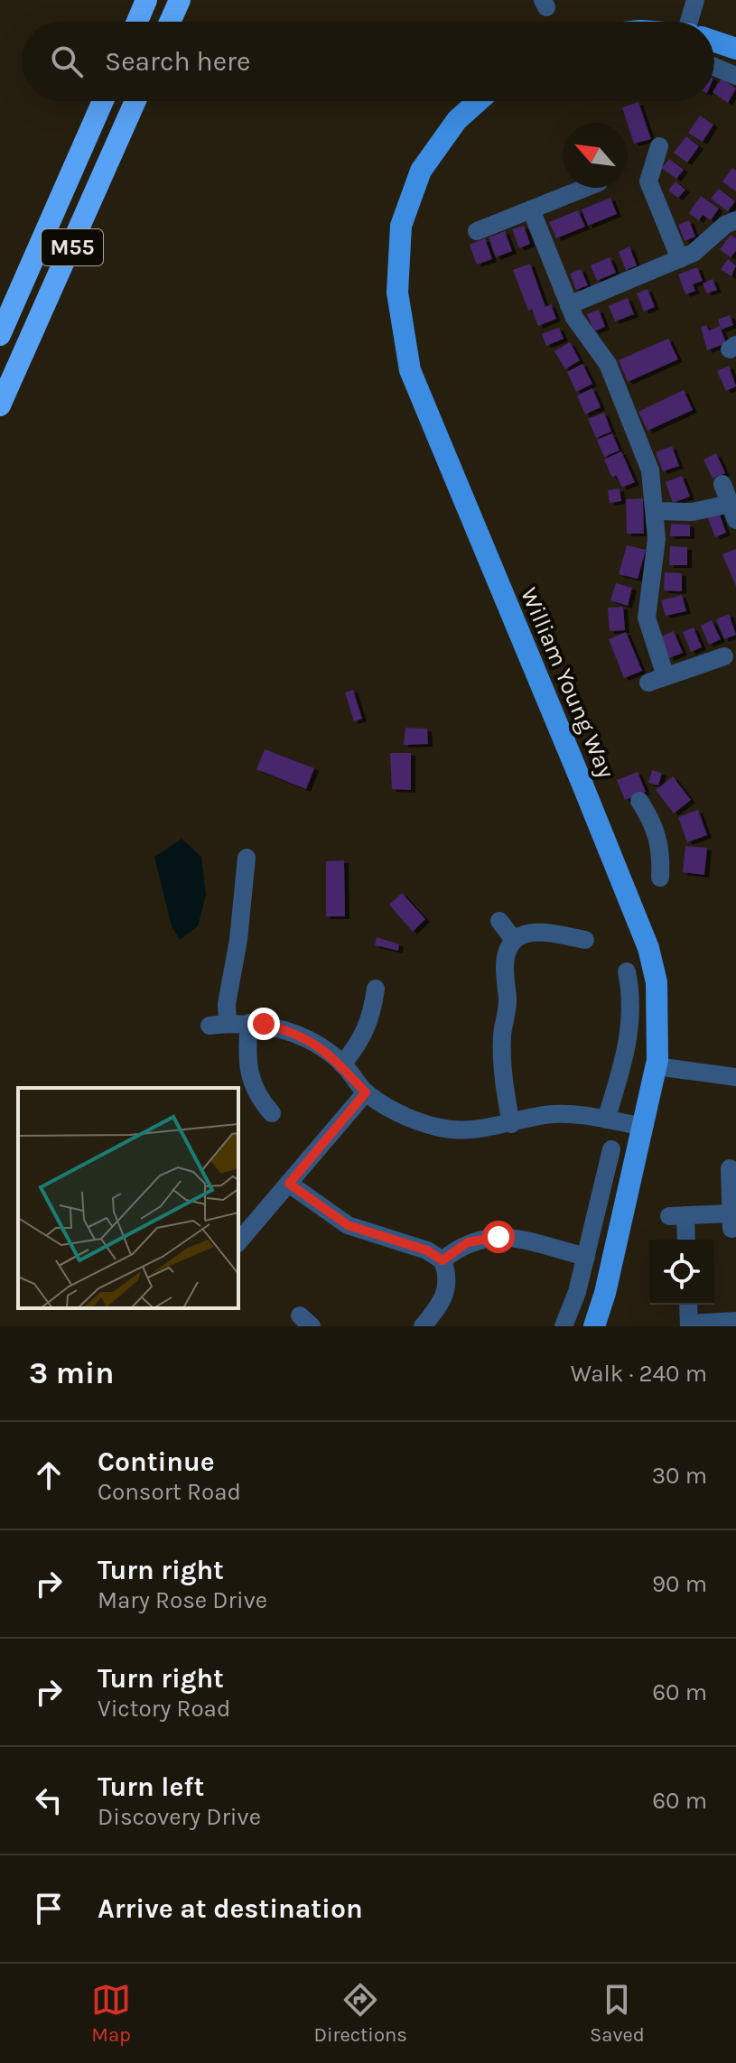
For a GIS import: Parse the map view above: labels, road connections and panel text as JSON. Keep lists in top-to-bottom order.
{
  "streets": {
    "highway": ["M55"],
    "main road": ["William Young Way"]
  },
  "north": "top left",
  "page": {
    "search": "Search here",
    "heading": ["3 min", "Walk · 240 m"],
    "list": [
      ["Continue", "Consort Road", "30 m"],
      ["Turn right", "Mary Rose Drive", "90 m"],
      ["Turn right", "Victory Road", "60 m"],
      ["Turn left", "Discovery Drive", "60 m"],
      "Arrive at destination"
    ],
    "nav": ["Map", "Directions", "Saved"]
  }
}
